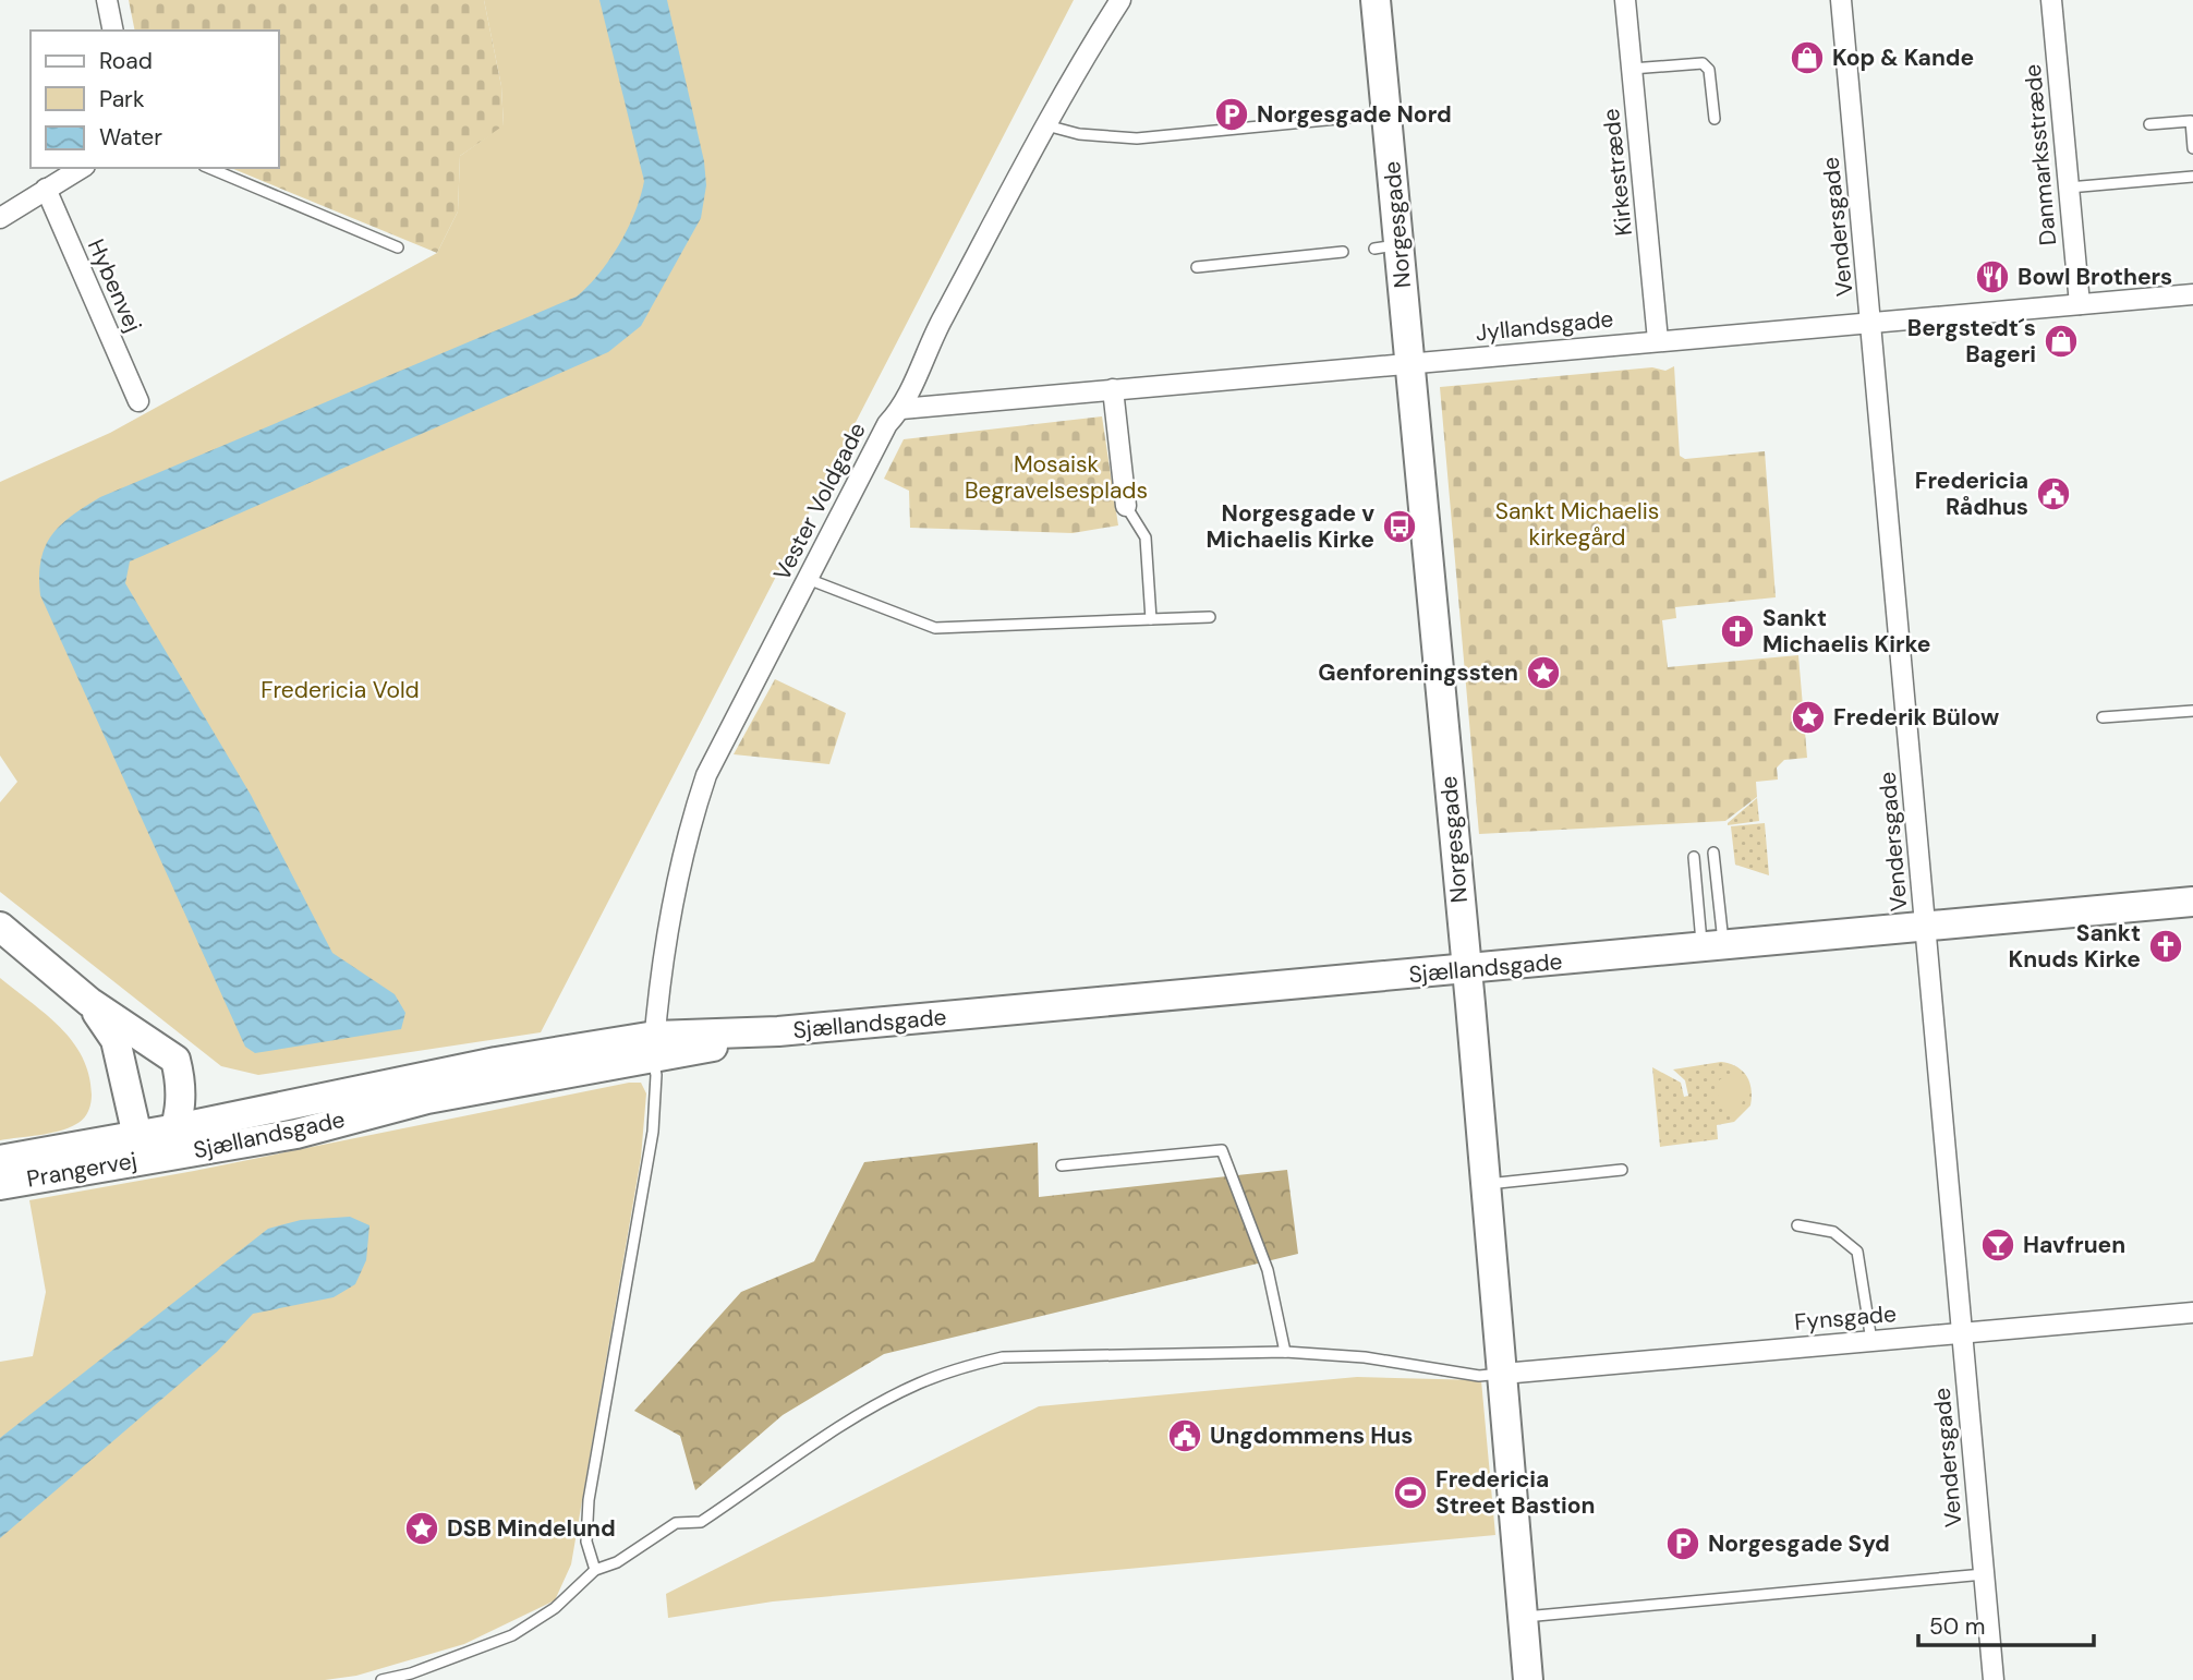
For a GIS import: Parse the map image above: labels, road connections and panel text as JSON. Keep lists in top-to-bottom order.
{
  "streets": {
    "street": [
      "Danmarksstræde",
      "Kirkestræde",
      "Norgesgade",
      "Vendersgade",
      "Hybenvej",
      "Jyllandsgade",
      "Vester Voldgade",
      "Sjællandsgade",
      "Prangervej",
      "Fynsgade"
    ]
  },
  "crossings": [
    ["Danmarksstræde", "Jyllandsgade"],
    ["Kirkestræde", "Jyllandsgade"],
    ["Norgesgade", "Jyllandsgade"],
    ["Norgesgade", "Sjællandsgade"],
    ["Norgesgade", "Fynsgade"],
    ["Vendersgade", "Jyllandsgade"],
    ["Vendersgade", "Sjællandsgade"],
    ["Vendersgade", "Fynsgade"],
    ["Jyllandsgade", "Vester Voldgade"],
    ["Vester Voldgade", "Sjællandsgade"],
    ["Sjællandsgade", "Prangervej"]
  ],
  "parks": ["Mosaisk Begravelsesplads", "Sankt Michaelis kirkegård", "Fredericia Vold"],
  "places": {
    "shop": ["Kop & Kande", "Bergstedt´s Bageri"],
    "parking": ["Norgesgade Nord", "Norgesgade Syd"],
    "restaurant": ["Bowl Brothers"],
    "public building": ["Fredericia Rådhus", "Ungdommens Hus"],
    "bus stop": ["Norgesgade v Michaelis Kirke"],
    "church": ["Sankt Michaelis Kirke", "Sankt Knuds Kirke"],
    "place": ["Genforeningssten", "Frederik Bülow", "DSB Mindelund"],
    "bar": ["Havfruen"],
    "sports": ["Fredericia Street Bastion"]
  },
  "legend": ["Road", "Park", "Water"],
  "scale_bar": "50 m"
}
